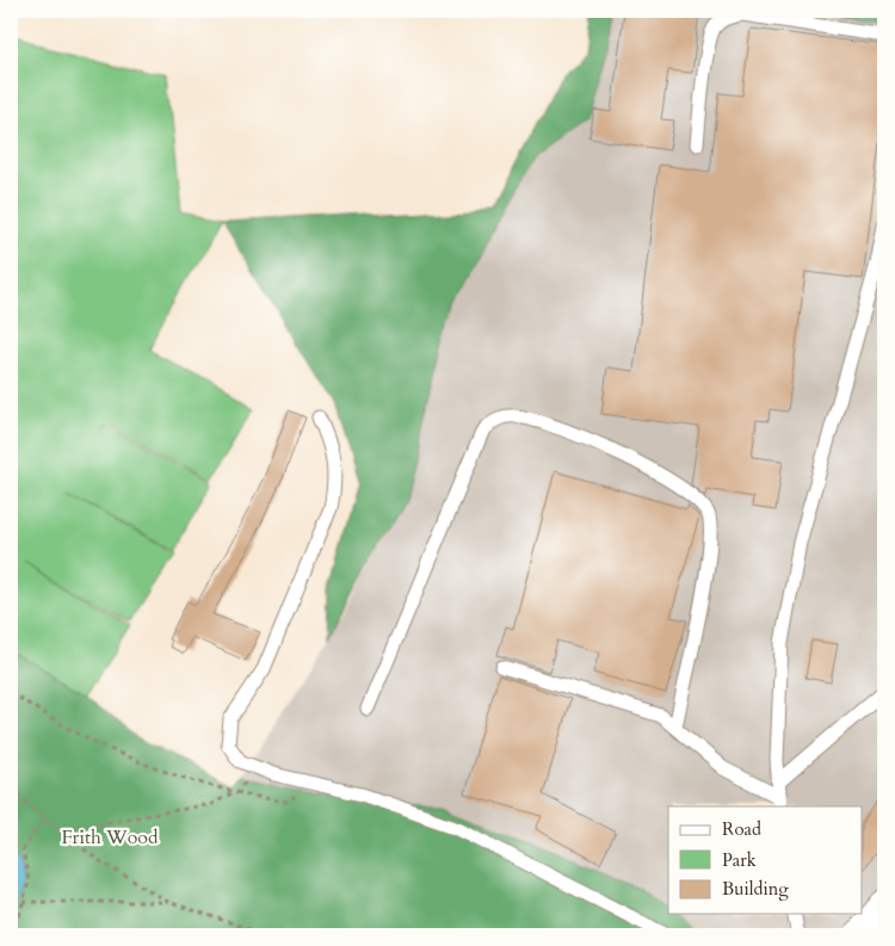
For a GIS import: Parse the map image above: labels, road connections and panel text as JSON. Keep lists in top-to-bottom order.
{
  "parks": ["Frith Wood"],
  "legend": ["Road", "Park", "Building"]
}
